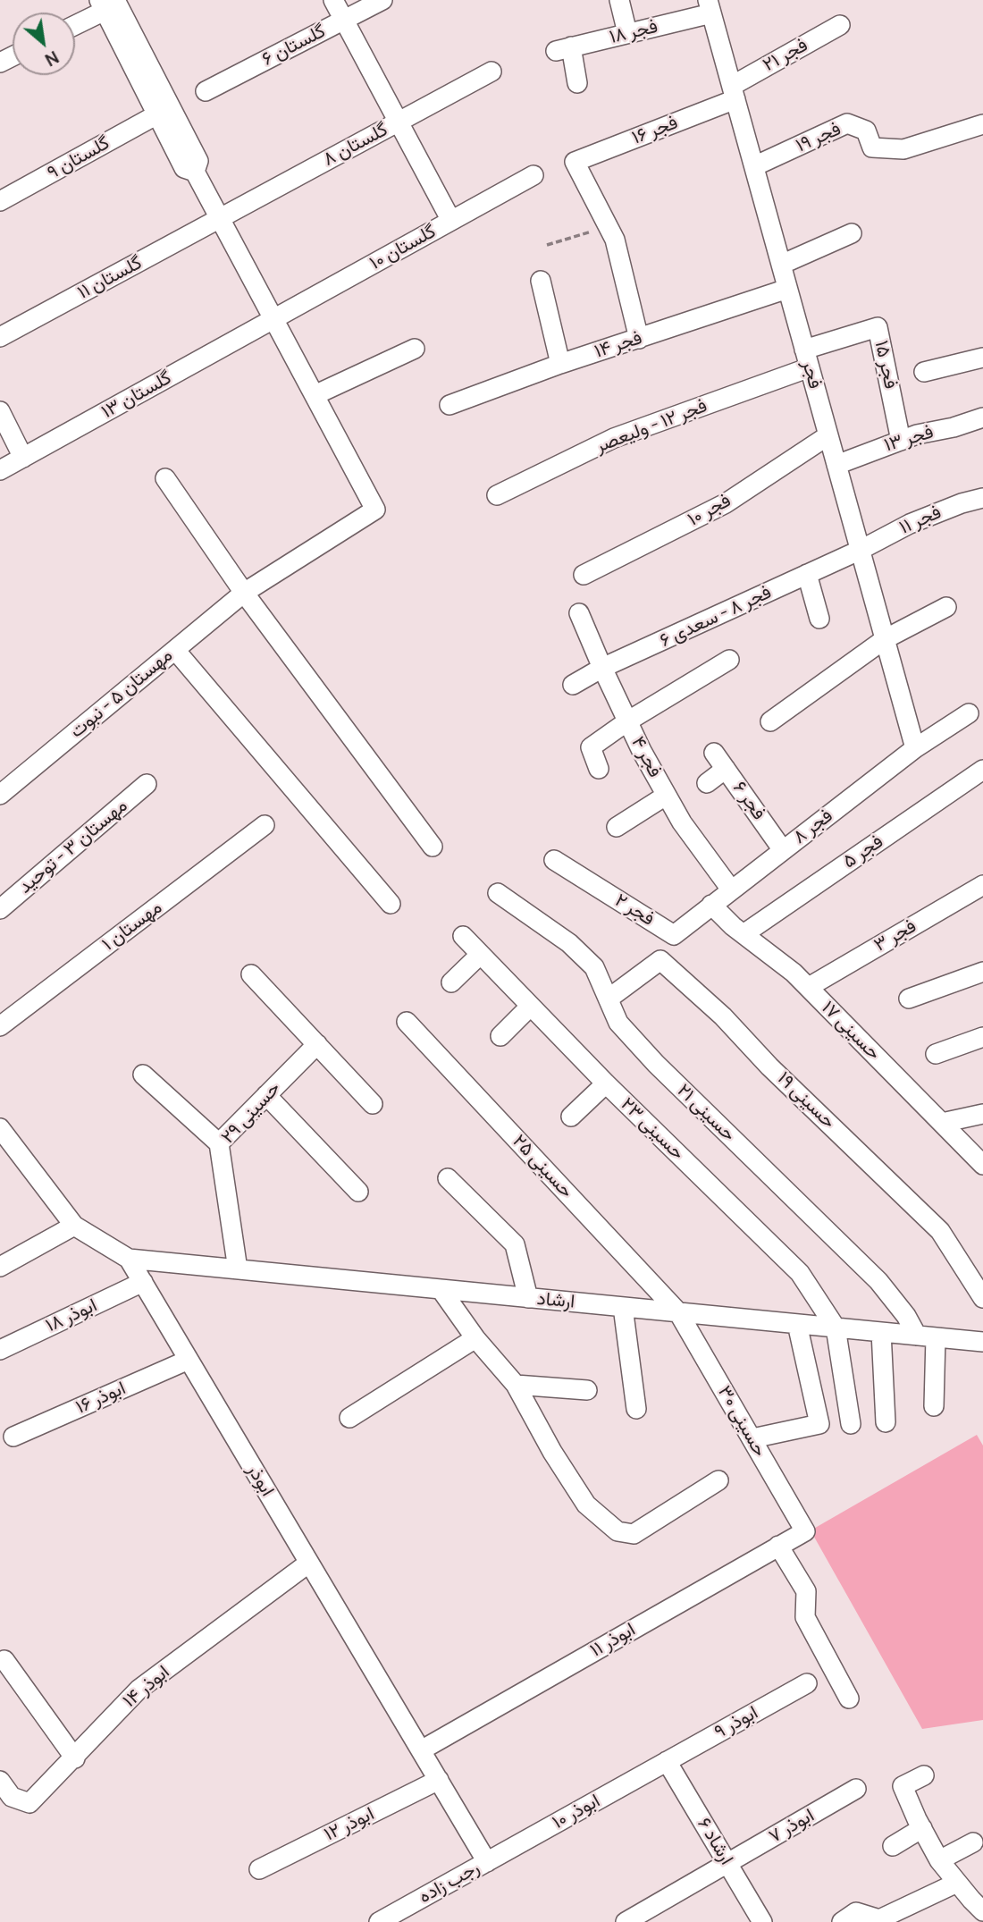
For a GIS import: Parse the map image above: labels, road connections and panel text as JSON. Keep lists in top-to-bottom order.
{
  "streets": {
    "street": [
      "فجر ۱۸",
      "گلستان ۶",
      "فجر ۲۱",
      "فجر ۱۶",
      "فجر ۱۹",
      "گلستان ۸",
      "گلستان ۹",
      "گلستان ۱۰",
      "گلستان ۱۱",
      "فجر ۱۴",
      "فجر ۱۵",
      "فجر",
      "گلستان ۱۳",
      "فجر ۱۲ - ولیعصر",
      "فجر ۱۳",
      "فجر ۱۰",
      "فجر ۱۱",
      "فجر ۸ - سعدی ۶",
      "مهستان ۵ - نبوت",
      "فجر ۴",
      "فجر ۶",
      "فجر ۸",
      "مهستان ۳ - توحید",
      "فجر ۵",
      "فجر ۲",
      "مهستان ۱",
      "فجر ۳",
      "حسینی ۱۷",
      "حسینی ۱۹",
      "حسینی ۲۹",
      "حسینی ۲۱",
      "حسینی ۲۳",
      "حسینی ۲۵",
      "ارشاد",
      "ابوذر ۱۸",
      "ابوذر ۱۶",
      "حسینی ۳۰",
      "ابوذر",
      "ابوذر ۱۱",
      "ابوذر ۱۴",
      "ابوذر ۹",
      "ابوذر ۱۰",
      "ابوذر ۱۲",
      "ابوذر ۷",
      "ارشاد ۶",
      "رجب زاده"
    ]
  },
  "crossings": [
    ["فجر ۱۸", "فجر"],
    ["فجر ۲۱", "فجر ۱۶"],
    ["فجر ۲۱", "فجر"],
    ["فجر ۱۶", "فجر"],
    ["فجر ۱۹", "فجر"],
    ["گلستان ۸", "گلستان ۱۱"],
    ["گلستان ۱۰", "گلستان ۱۳"],
    ["فجر ۱۴", "فجر"],
    ["فجر ۱۵", "فجر"],
    ["فجر ۱۵", "فجر ۱۲ - ولیعصر"],
    ["فجر ۱۵", "فجر ۱۳"],
    ["فجر", "فجر ۱۲ - ولیعصر"],
    ["فجر", "فجر ۱۳"],
    ["فجر", "فجر ۱۰"],
    ["فجر", "فجر ۱۱"],
    ["فجر", "فجر ۸ - سعدی ۶"],
    ["فجر", "فجر ۸"],
    ["فجر ۱۱", "فجر ۸ - سعدی ۶"],
    ["فجر ۸ - سعدی ۶", "فجر ۴"],
    ["فجر ۴", "فجر ۸"],
    ["فجر ۶", "فجر ۸"],
    ["فجر ۸", "فجر ۲"],
    ["فجر ۸", "حسینی ۱۷"],
    ["فجر ۵", "حسینی ۱۷"],
    ["فجر ۲", "حسینی ۱۷"],
    ["فجر ۳", "حسینی ۱۷"],
    ["حسینی ۱۹", "حسینی ۲۱"],
    ["حسینی ۲۹", "ارشاد"],
    ["حسینی ۲۱", "ارشاد"],
    ["حسینی ۲۳", "ارشاد"],
    ["حسینی ۲۵", "ارشاد"],
    ["حسینی ۲۵", "حسینی ۳۰"],
    ["ارشاد", "حسینی ۳۰"],
    ["ارشاد", "ابوذر"],
    ["ابوذر ۱۸", "ابوذر"],
    ["ابوذر ۱۶", "ابوذر"],
    ["حسینی ۳۰", "ابوذر ۱۱"],
    ["ابوذر", "ابوذر ۱۱"],
    ["ابوذر", "ابوذر ۱۴"],
    ["ابوذر", "ابوذر ۱۰"],
    ["ابوذر", "ابوذر ۱۲"],
    ["ابوذر", "رجب زاده"],
    ["ابوذر ۹", "ابوذر ۱۰"],
    ["ابوذر ۹", "ارشاد ۶"],
    ["ابوذر ۱۰", "ارشاد ۶"],
    ["ابوذر ۱۰", "رجب زاده"],
    ["ابوذر ۷", "ارشاد ۶"]
  ],
  "north": "bottom right"
}
